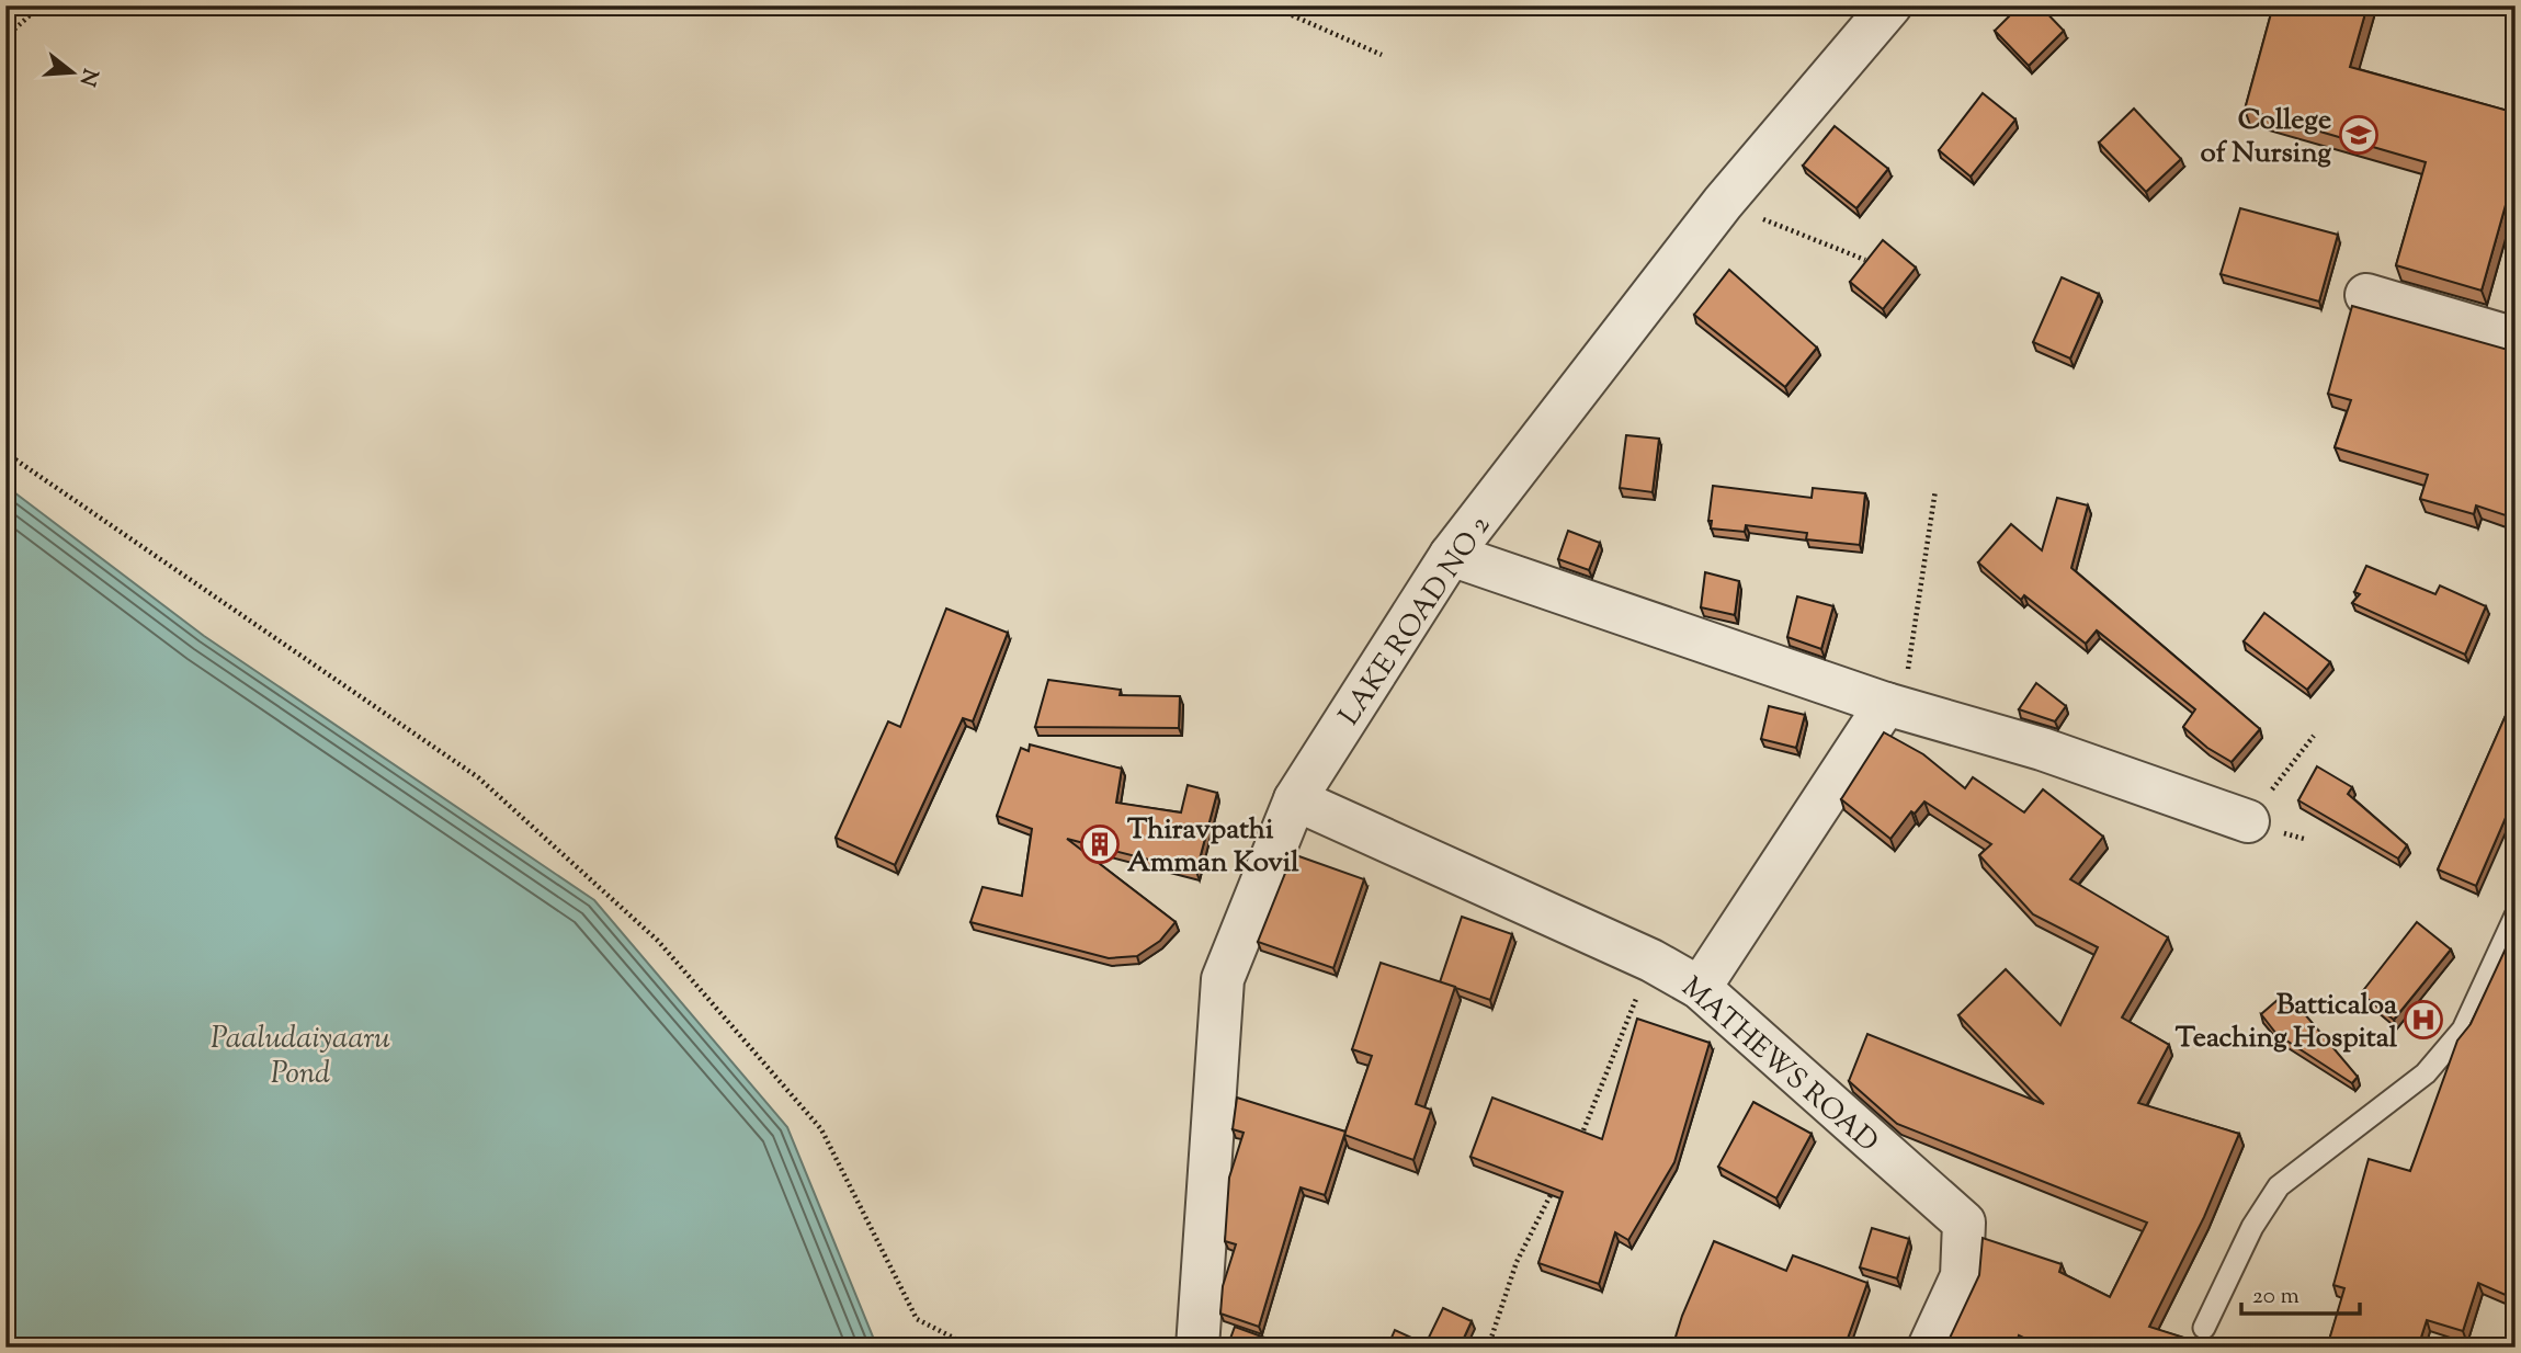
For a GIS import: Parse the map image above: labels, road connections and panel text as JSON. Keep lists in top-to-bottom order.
{
  "streets": {
    "street": ["LAKE ROAD NO 2", "MATHEWS ROAD"]
  },
  "crossings": [
    ["LAKE ROAD NO 2", "MATHEWS ROAD"]
  ],
  "water": ["Paaludaiyaaru Pond"],
  "places": {
    "school or university": ["College of Nursing"],
    "building": ["Thiravpathi Amman Kovil"],
    "hospital": ["Batticaloa Teaching Hospital"]
  },
  "scale_bar": "20 m",
  "north": "right"
}
